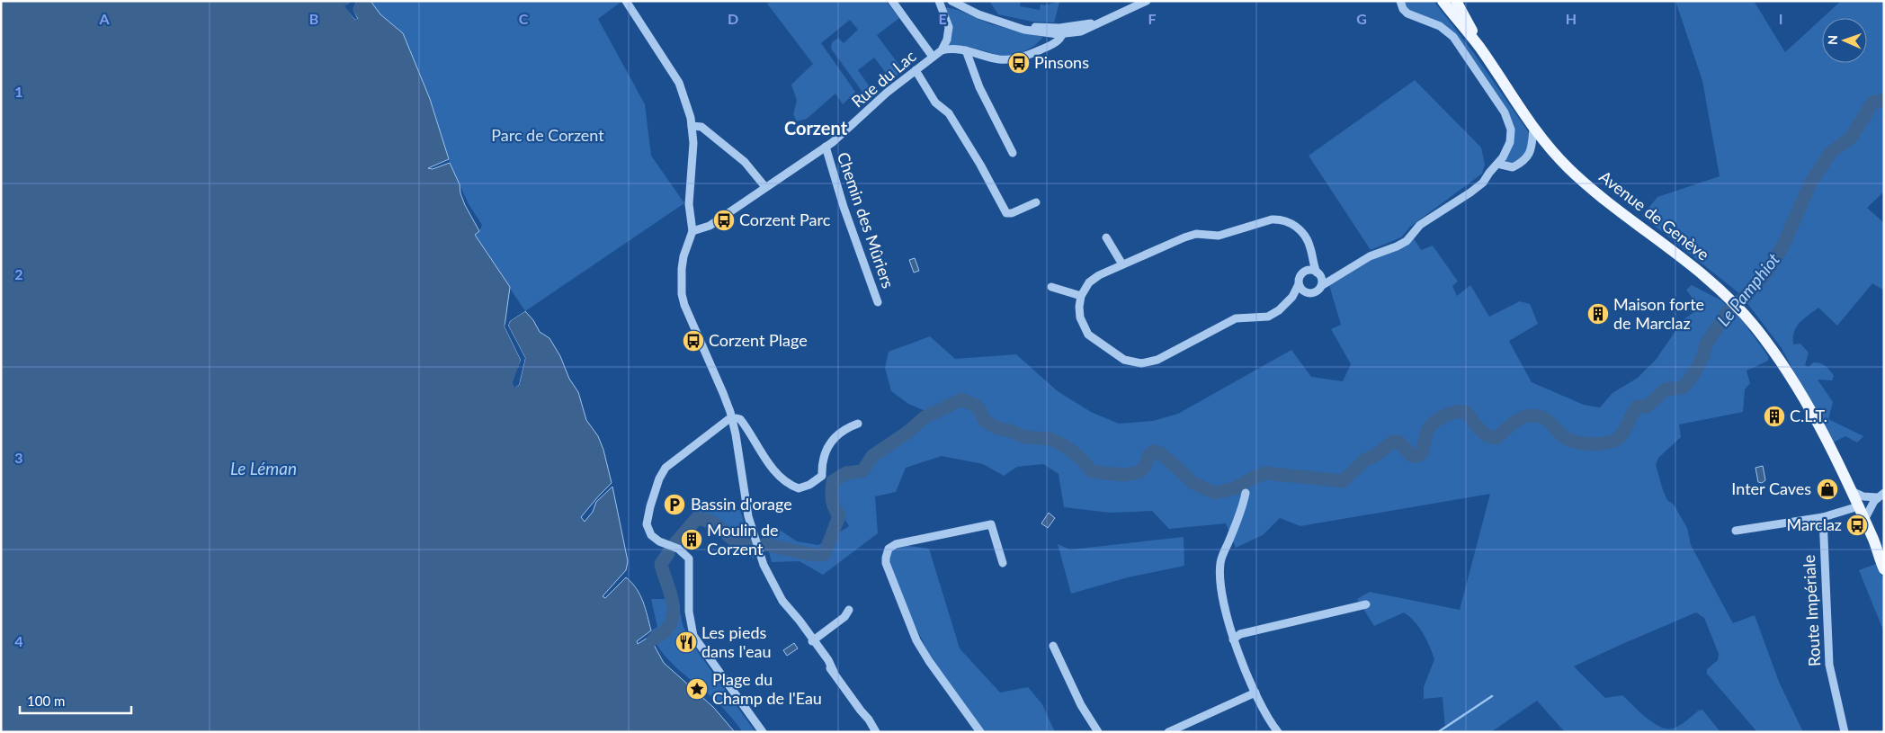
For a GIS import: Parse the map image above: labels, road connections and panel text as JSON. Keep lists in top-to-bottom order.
{
  "streets": {
    "main road": ["Avenue de Genève"],
    "street": ["Rue du Lac", "Chemin des Mûriers", "Route Impériale"]
  },
  "crossings": [
    ["Rue du Lac", "Chemin des Mûriers"]
  ],
  "districts": ["Corzent"],
  "water": ["Le Pamphiot", "Le Léman"],
  "parks": ["Parc de Corzent"],
  "places": {
    "bus stop": [
      "Pinsons",
      "Corzent Parc",
      "Corzent Plage",
      "Marclaz"
    ],
    "building": ["Maison forte de Marclaz", "C.L.T.", "Moulin de Corzent"],
    "shop": ["Inter Caves"],
    "parking": ["Bassin d'orage"],
    "restaurant": ["Les pieds dans l'eau"],
    "place": ["Plage du Champ de l'Eau"]
  },
  "scale_bar": "100 m",
  "north": "left",
  "grid": {
    "columns": [
      "A",
      "B",
      "C",
      "D",
      "E",
      "F",
      "G",
      "H",
      "I"
    ],
    "rows": [
      "1",
      "2",
      "3",
      "4"
    ]
  }
}
